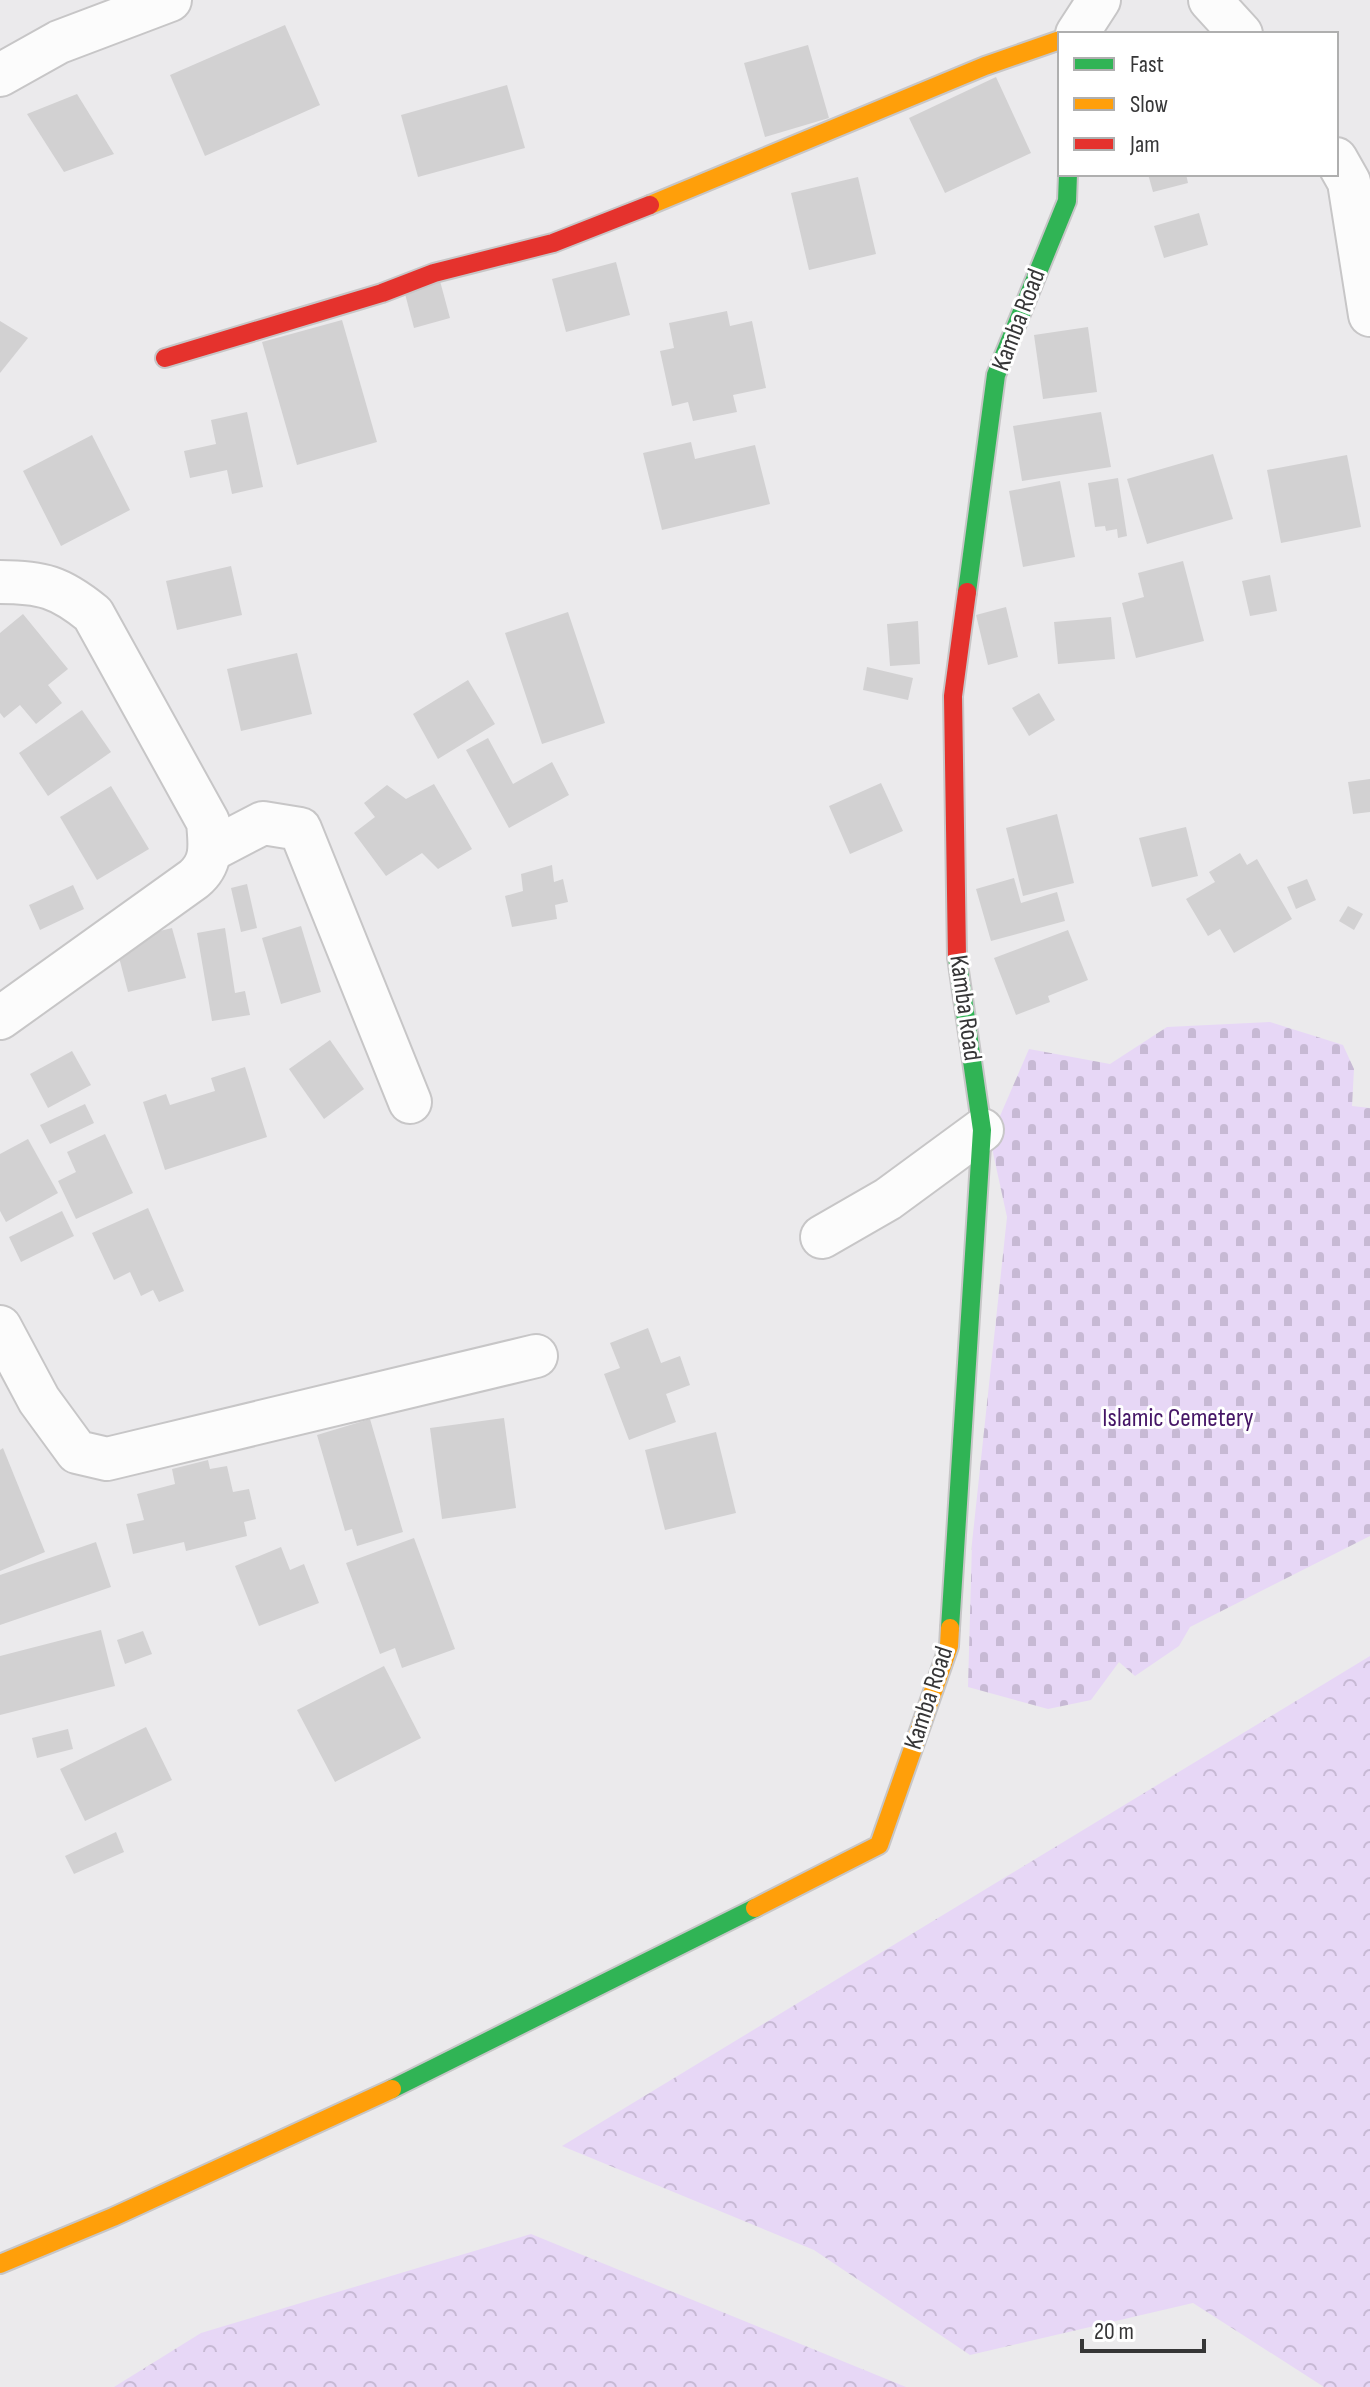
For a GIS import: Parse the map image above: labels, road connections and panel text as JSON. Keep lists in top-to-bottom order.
{
  "streets": {
    "street": ["Kamba Road"]
  },
  "parks": ["Islamic Cemetery"],
  "legend": ["Fast", "Slow", "Jam"],
  "scale_bar": "20 m"
}
